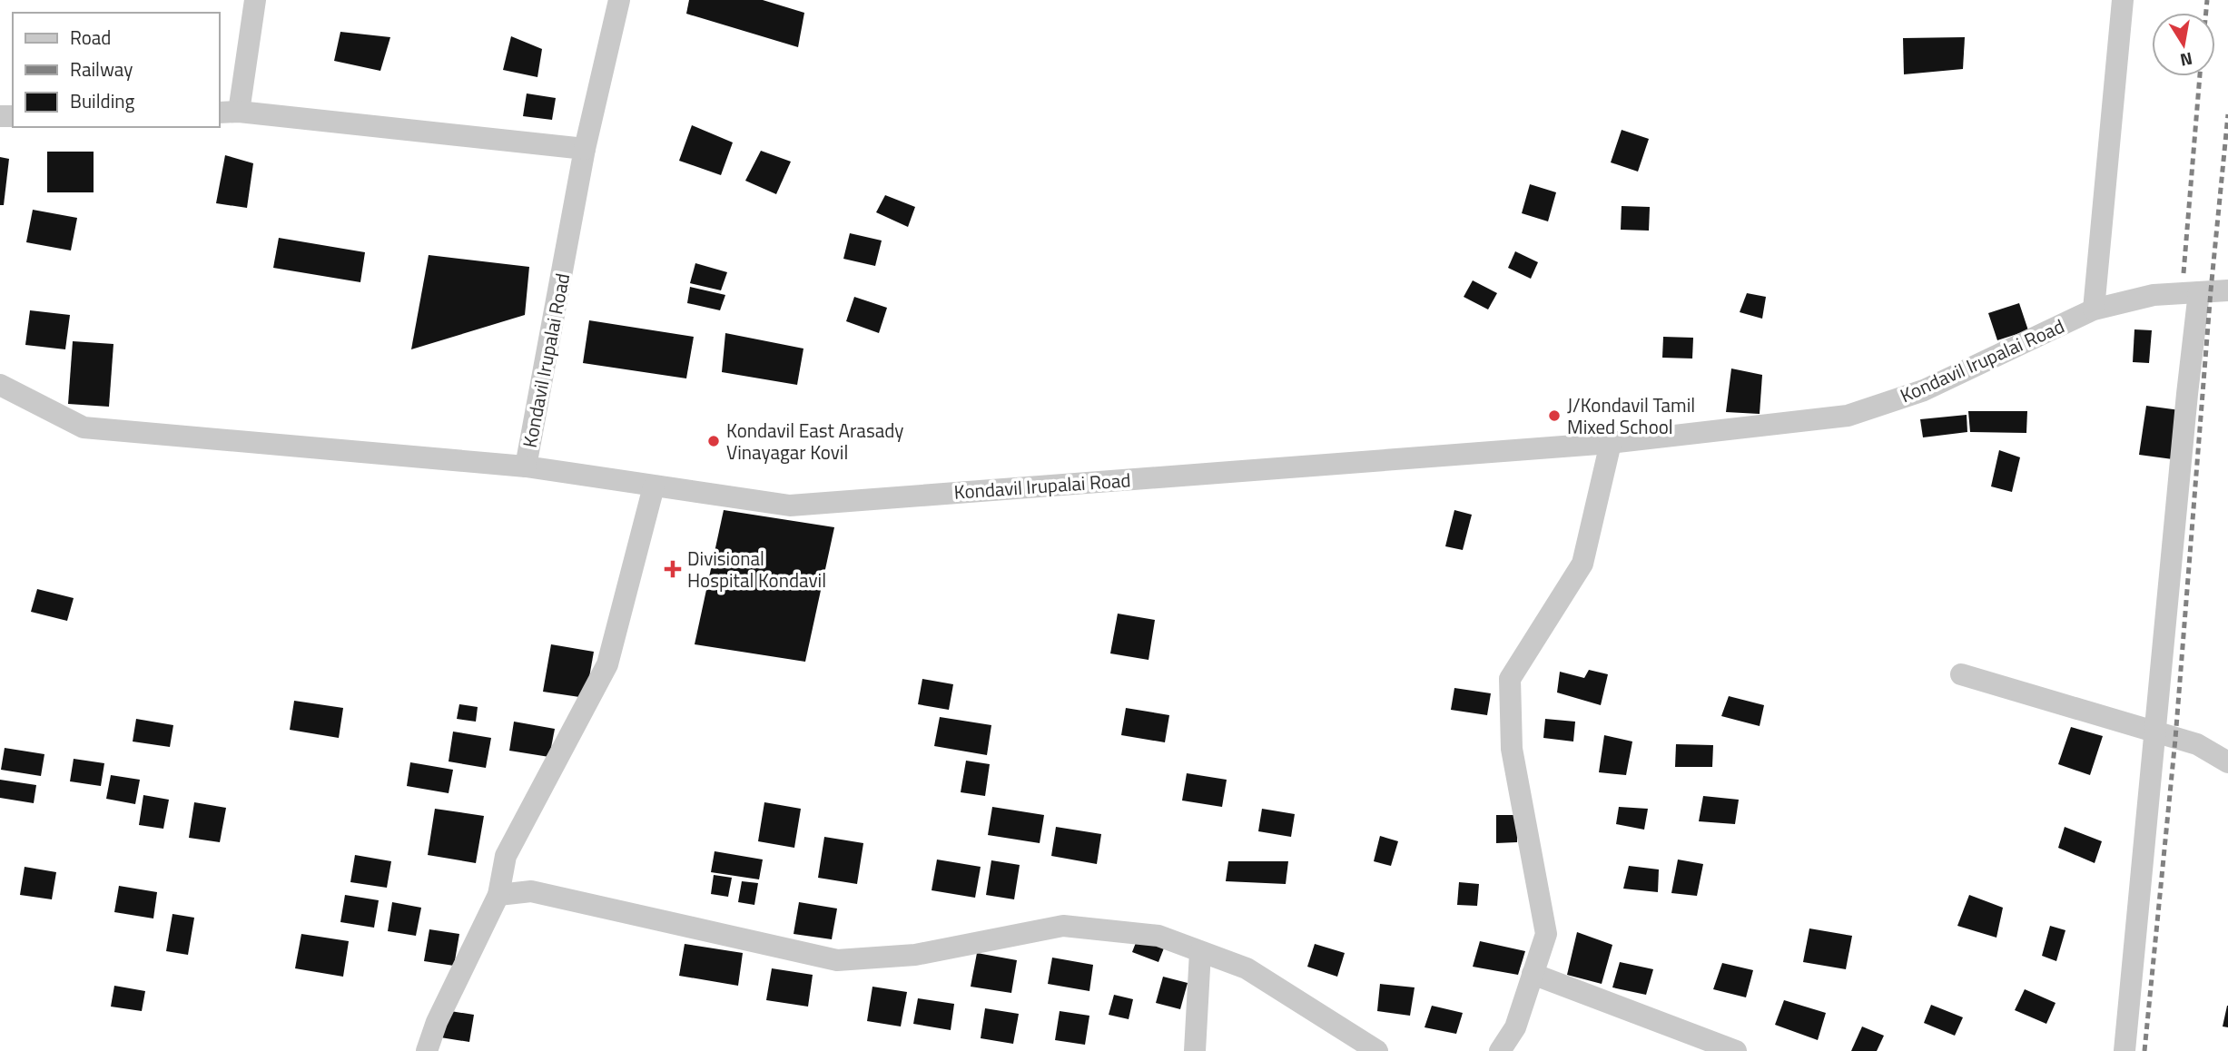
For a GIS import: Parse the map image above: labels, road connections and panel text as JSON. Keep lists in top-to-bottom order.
{
  "streets": {
    "street": ["Kondavil Irupalai Road"]
  },
  "places": {
    "other": ["J/Kondavil Tamil Mixed School", "Kondavil East Arasady Vinayagar Kovil"],
    "health": ["Divisional Hospital Kondavil"]
  },
  "legend": ["Road", "Railway", "Building"],
  "north": "bottom"
}
